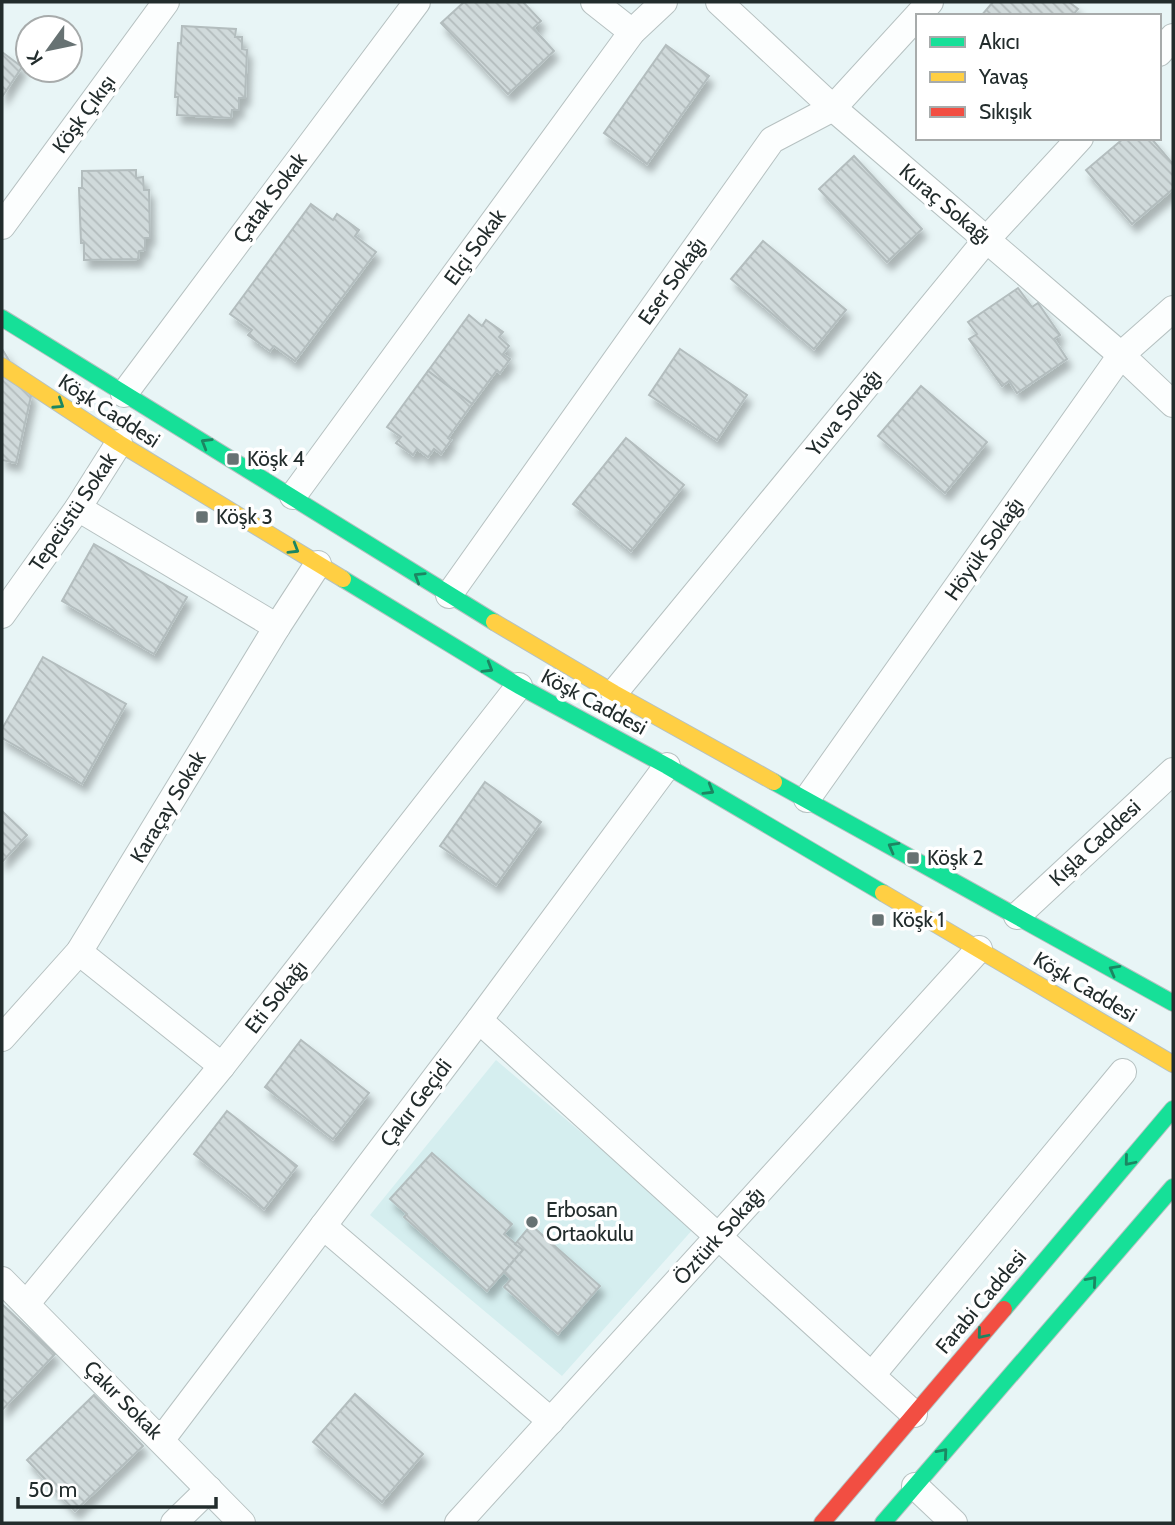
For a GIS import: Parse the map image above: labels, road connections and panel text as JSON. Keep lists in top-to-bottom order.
{
  "streets": {
    "street": [
      "Köşk Çıkışı",
      "Çatak Sokak",
      "Kuraç Sokağı",
      "Elçi Sokak",
      "Eser Sokağı",
      "Köşk Caddesi",
      "Yuva Sokağı",
      "Tepeüstü Sokak",
      "Höyük Sokağı",
      "Karaçay Sokak",
      "Kışla Caddesi",
      "Eti Sokağı",
      "Çakır Geçidi",
      "Öztürk Sokağı",
      "Farabi Caddesi",
      "Çakır Sokak"
    ]
  },
  "crossings": [
    ["Çatak Sokak", "Köşk Caddesi"],
    ["Kuraç Sokağı", "Eser Sokağı"],
    ["Kuraç Sokağı", "Yuva Sokağı"],
    ["Kuraç Sokağı", "Höyük Sokağı"],
    ["Elçi Sokak", "Köşk Caddesi"],
    ["Eser Sokağı", "Köşk Caddesi"],
    ["Köşk Caddesi", "Yuva Sokağı"],
    ["Köşk Caddesi", "Tepeüstü Sokak"],
    ["Köşk Caddesi", "Höyük Sokağı"],
    ["Köşk Caddesi", "Karaçay Sokak"],
    ["Köşk Caddesi", "Kışla Caddesi"],
    ["Köşk Caddesi", "Eti Sokağı"],
    ["Köşk Caddesi", "Çakır Geçidi"],
    ["Köşk Caddesi", "Öztürk Sokağı"],
    ["Eti Sokağı", "Çakır Sokak"],
    ["Çakır Geçidi", "Çakır Sokak"]
  ],
  "places": {
    "transit": [
      "Köşk 4",
      "Köşk 3",
      "Köşk 2",
      "Köşk 1"
    ],
    "other": ["Erbosan Ortaokulu"]
  },
  "legend": ["Akıcı", "Yavaş", "Sıkışık"],
  "scale_bar": "50 m",
  "north": "bottom left"
}
